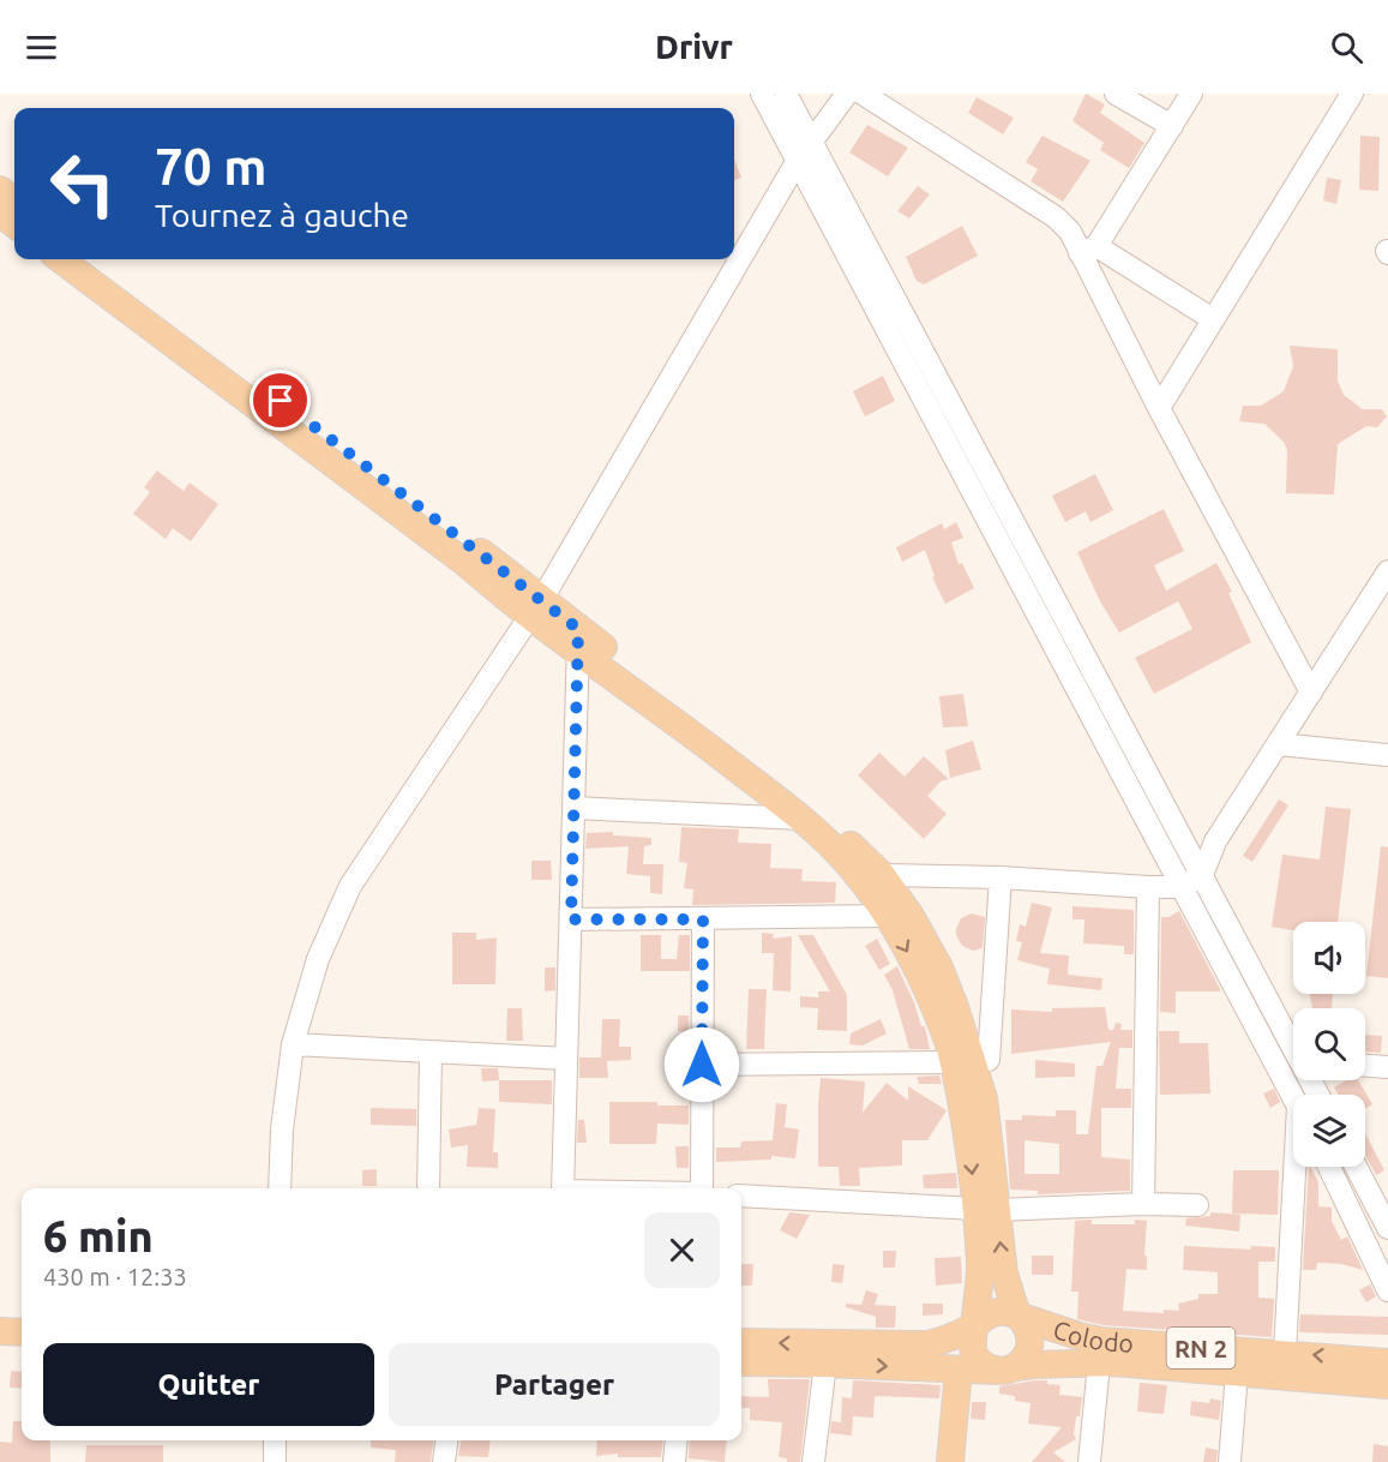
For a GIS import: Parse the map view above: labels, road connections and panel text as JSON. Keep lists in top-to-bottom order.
{
  "streets": {
    "main road": ["Colodo", "RN 2"]
  },
  "crossings": [
    ["Colodo", "RN 2"]
  ],
  "page": {
    "header": "Drivr",
    "turn": ["70 m", "Tournez à gauche"],
    "heading": ["6 min", "430 m · 12:33"],
    "buttons": ["Quitter", "Partager"]
  }
}
